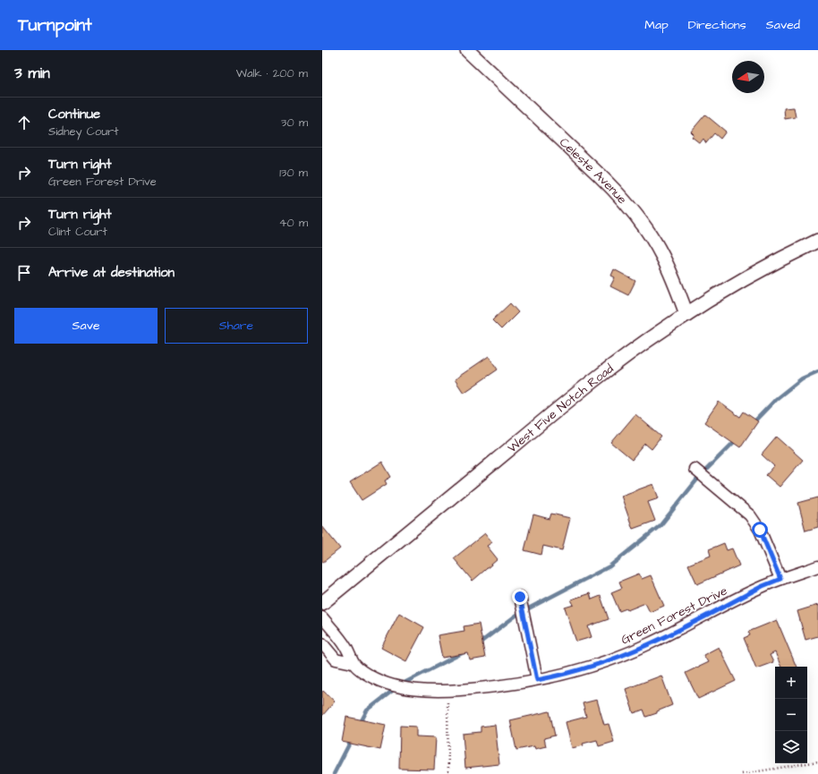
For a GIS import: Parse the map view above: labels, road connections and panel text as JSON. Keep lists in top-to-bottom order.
{
  "streets": {
    "street": ["Celeste Avenue", "West Five Notch Road", "Green Forest Drive"]
  },
  "crossings": [
    ["Celeste Avenue", "West Five Notch Road"]
  ],
  "north": "left",
  "page": {
    "header": "Turnpoint",
    "nav": ["Map", "Directions", "Saved"],
    "heading": ["3 min", "Walk · 200 m"],
    "list": [
      ["Continue", "Sidney Court", "30 m"],
      ["Turn right", "Green Forest Drive", "130 m"],
      ["Turn right", "Clint Court", "40 m"],
      "Arrive at destination"
    ],
    "buttons": ["Save", "Share"],
    "map_buttons": ["+", "−"]
  }
}
